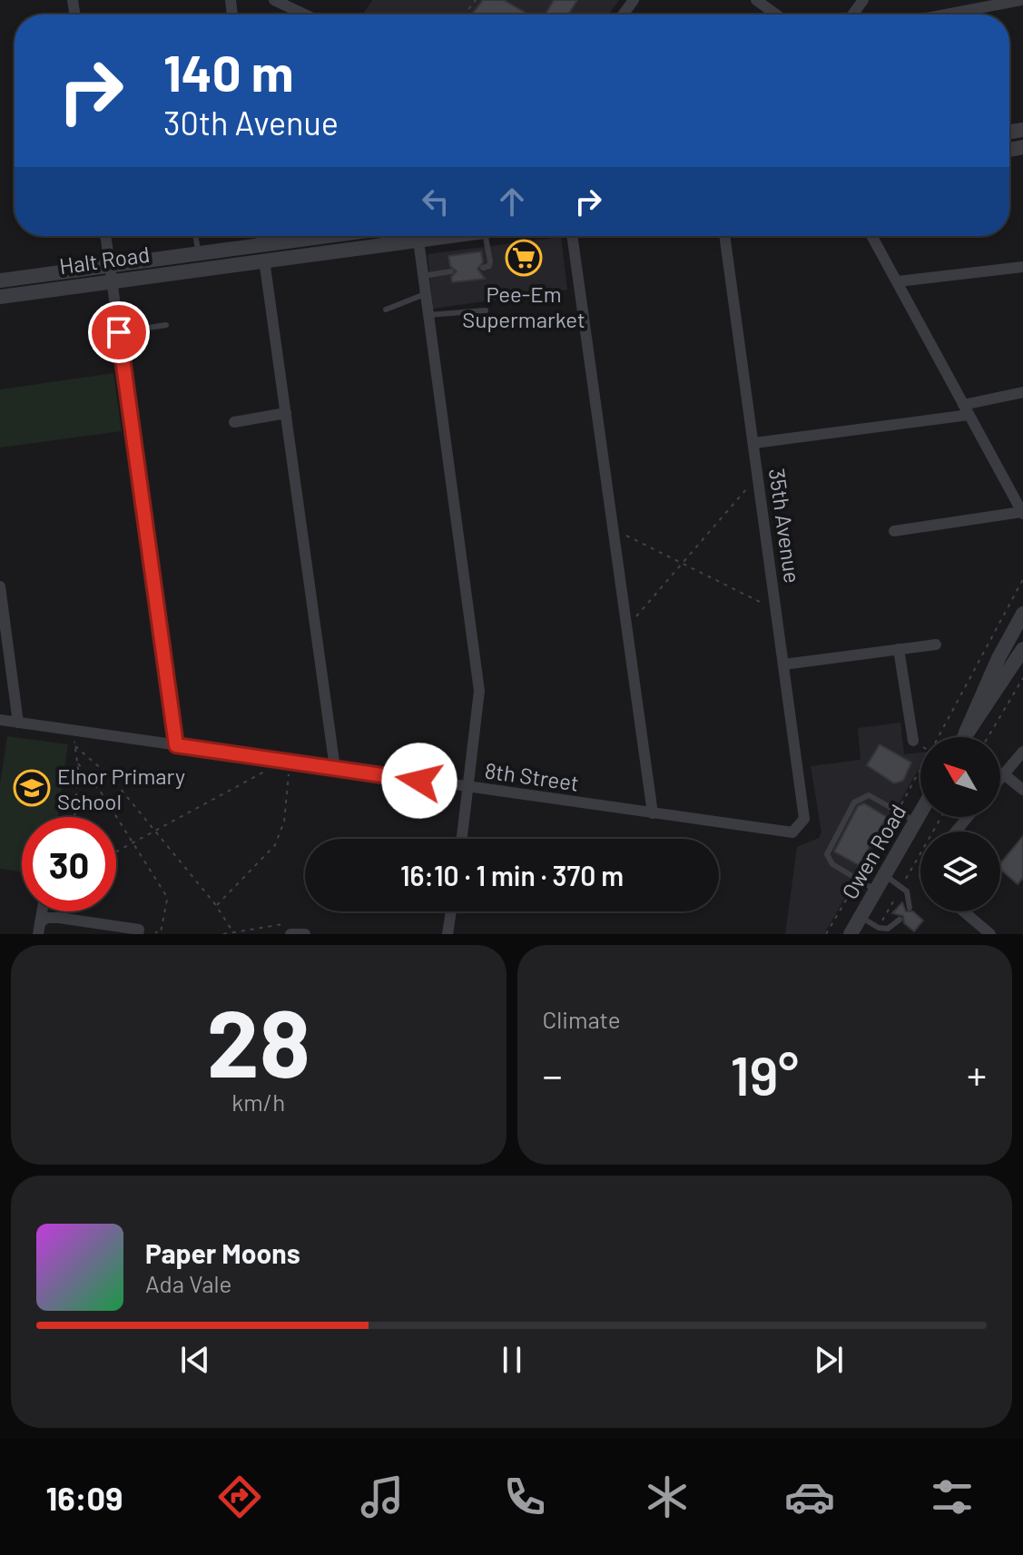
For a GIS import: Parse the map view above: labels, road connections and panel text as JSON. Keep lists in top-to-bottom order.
{
  "streets": {
    "street": [
      "Halt Road",
      "35th Avenue",
      "8th Street",
      "Owen Road"
    ]
  },
  "crossings": [
    ["35th Avenue", "8th Street"]
  ],
  "places": {
    "supermarket": ["Pee-Em Supermarket"],
    "school or university": ["Elnor Primary School"]
  },
  "north": "top left",
  "page": {
    "turn": ["140 m", "30th Avenue"],
    "limit": "30",
    "trip": "16:10 · 1 min · 370 m",
    "tile": [
      ["28", "km/h"],
      "Climate"
    ],
    "heat": ["−", "19°", "+"],
    "song": ["Paper Moons", "Ada Vale"],
    "tabs": "16:09"
  }
}
